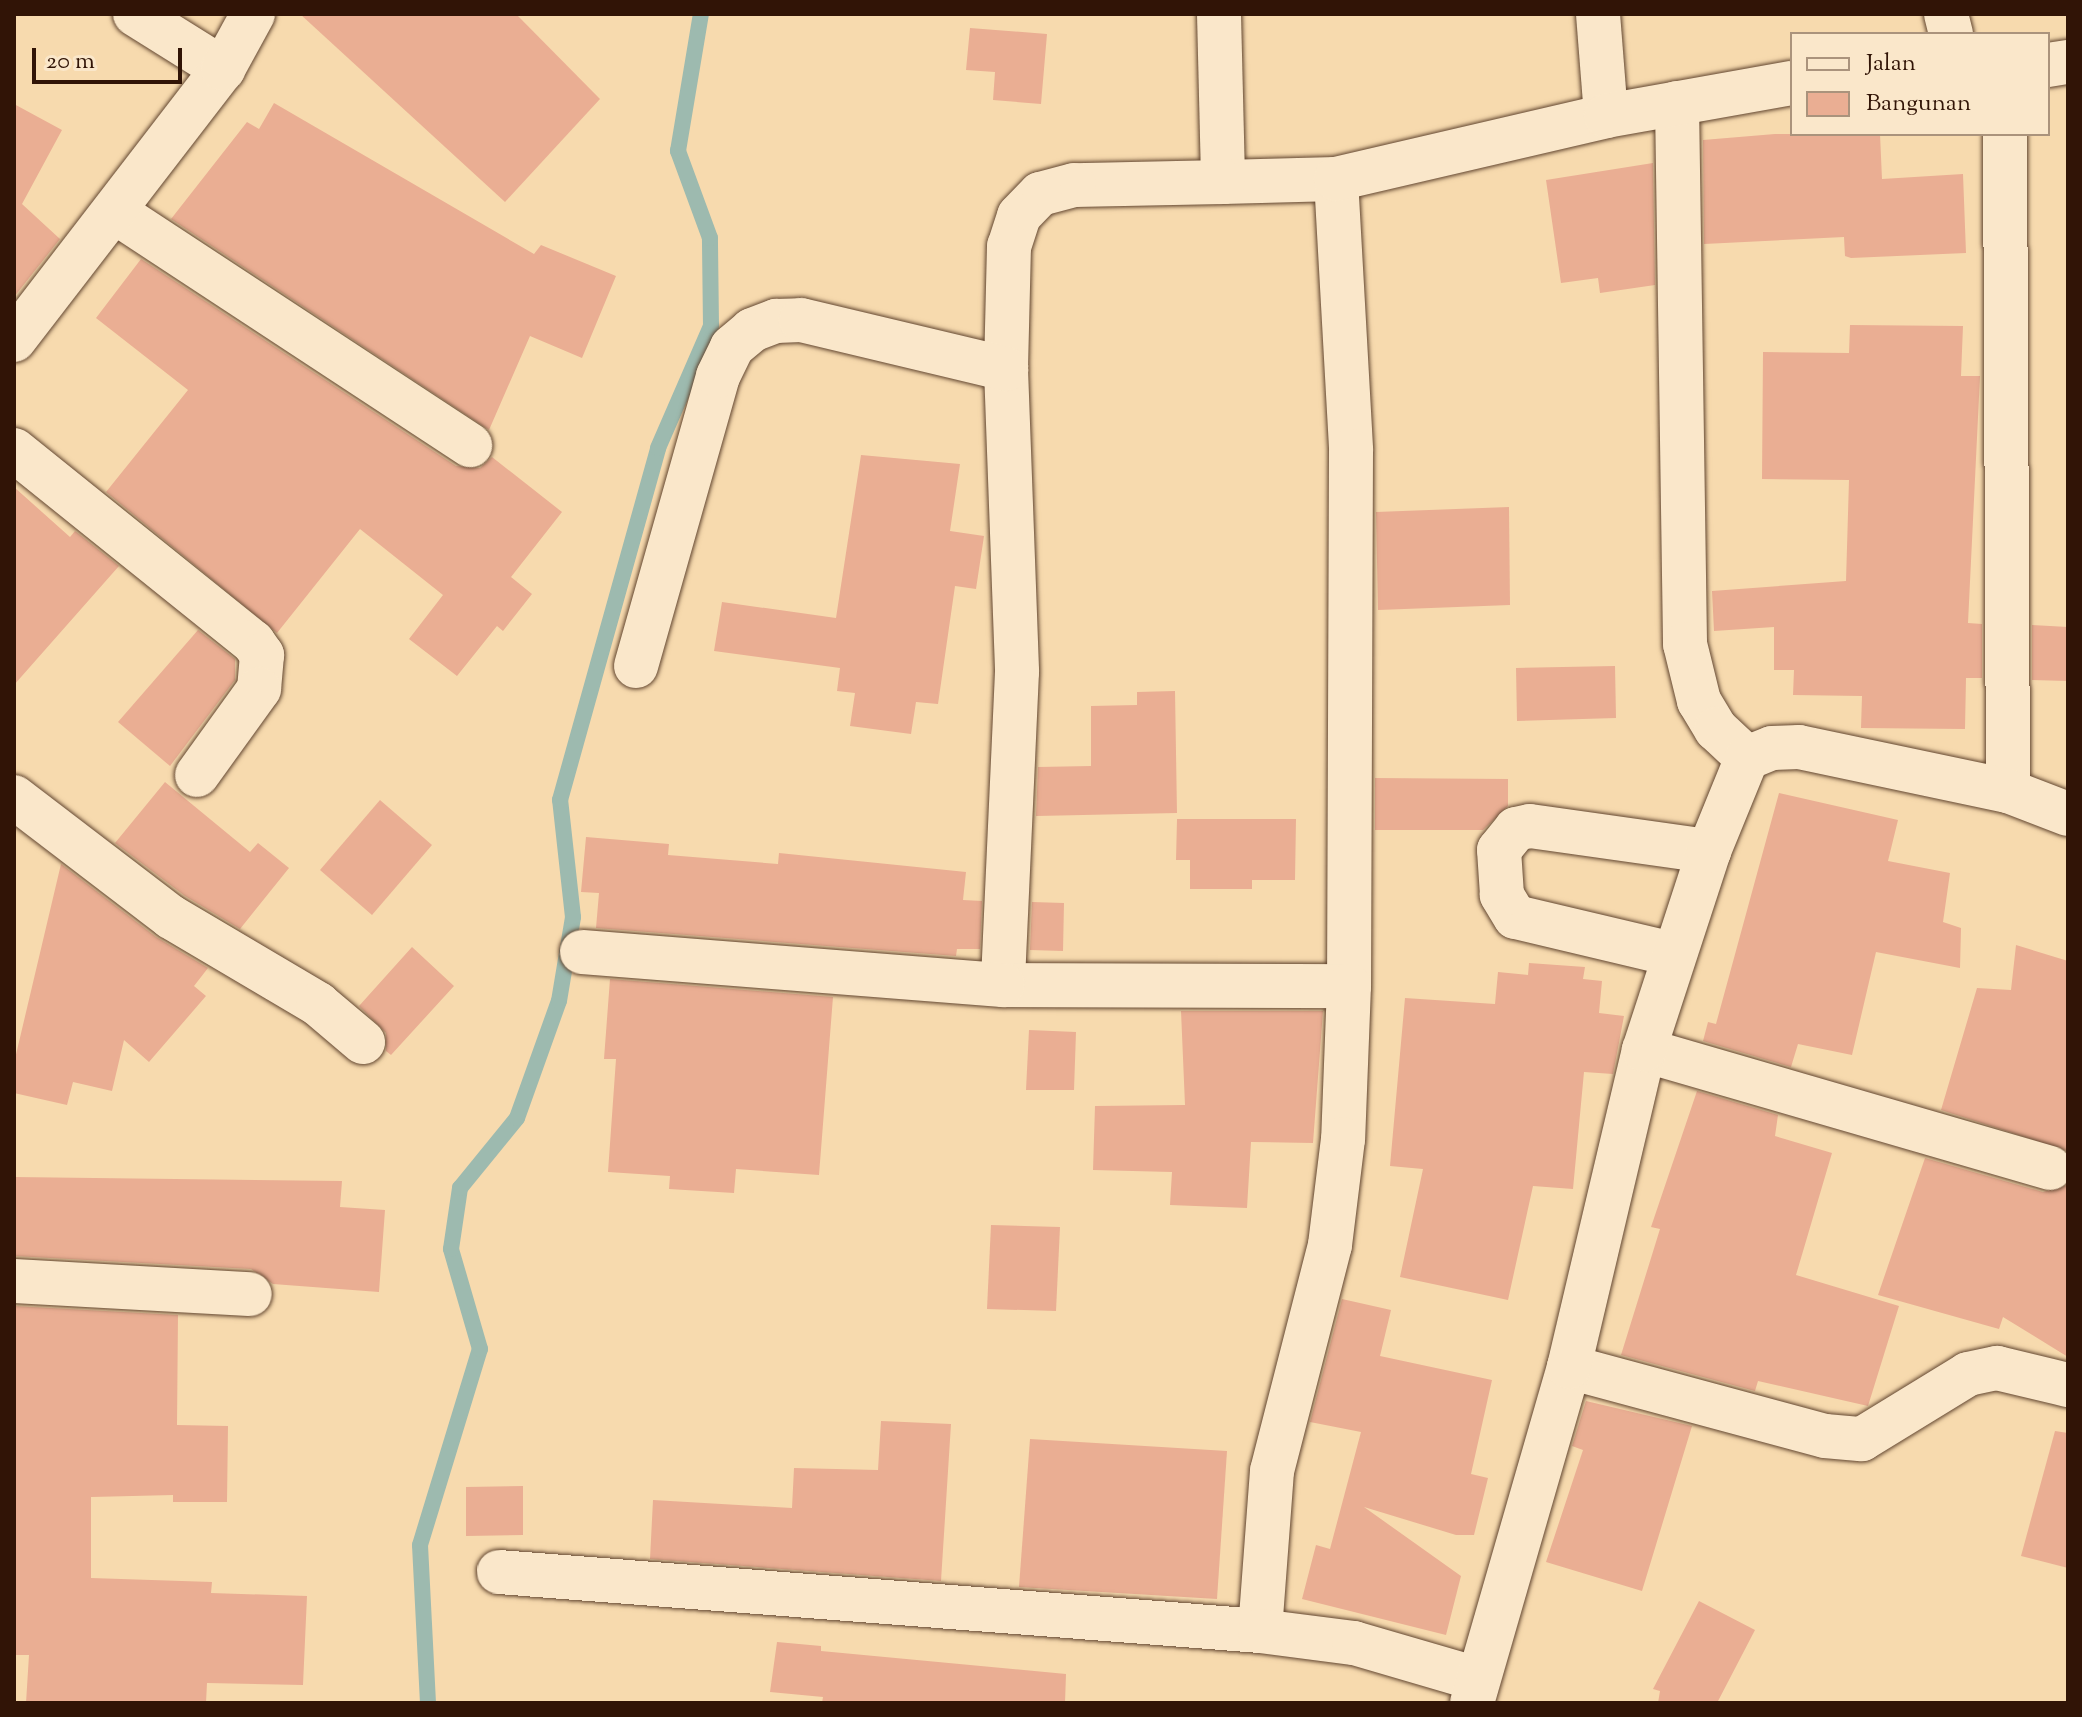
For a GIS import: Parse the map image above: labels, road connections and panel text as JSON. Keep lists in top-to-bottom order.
{
  "legend": ["Jalan", "Bangunan"],
  "scale_bar": "20 m"
}
